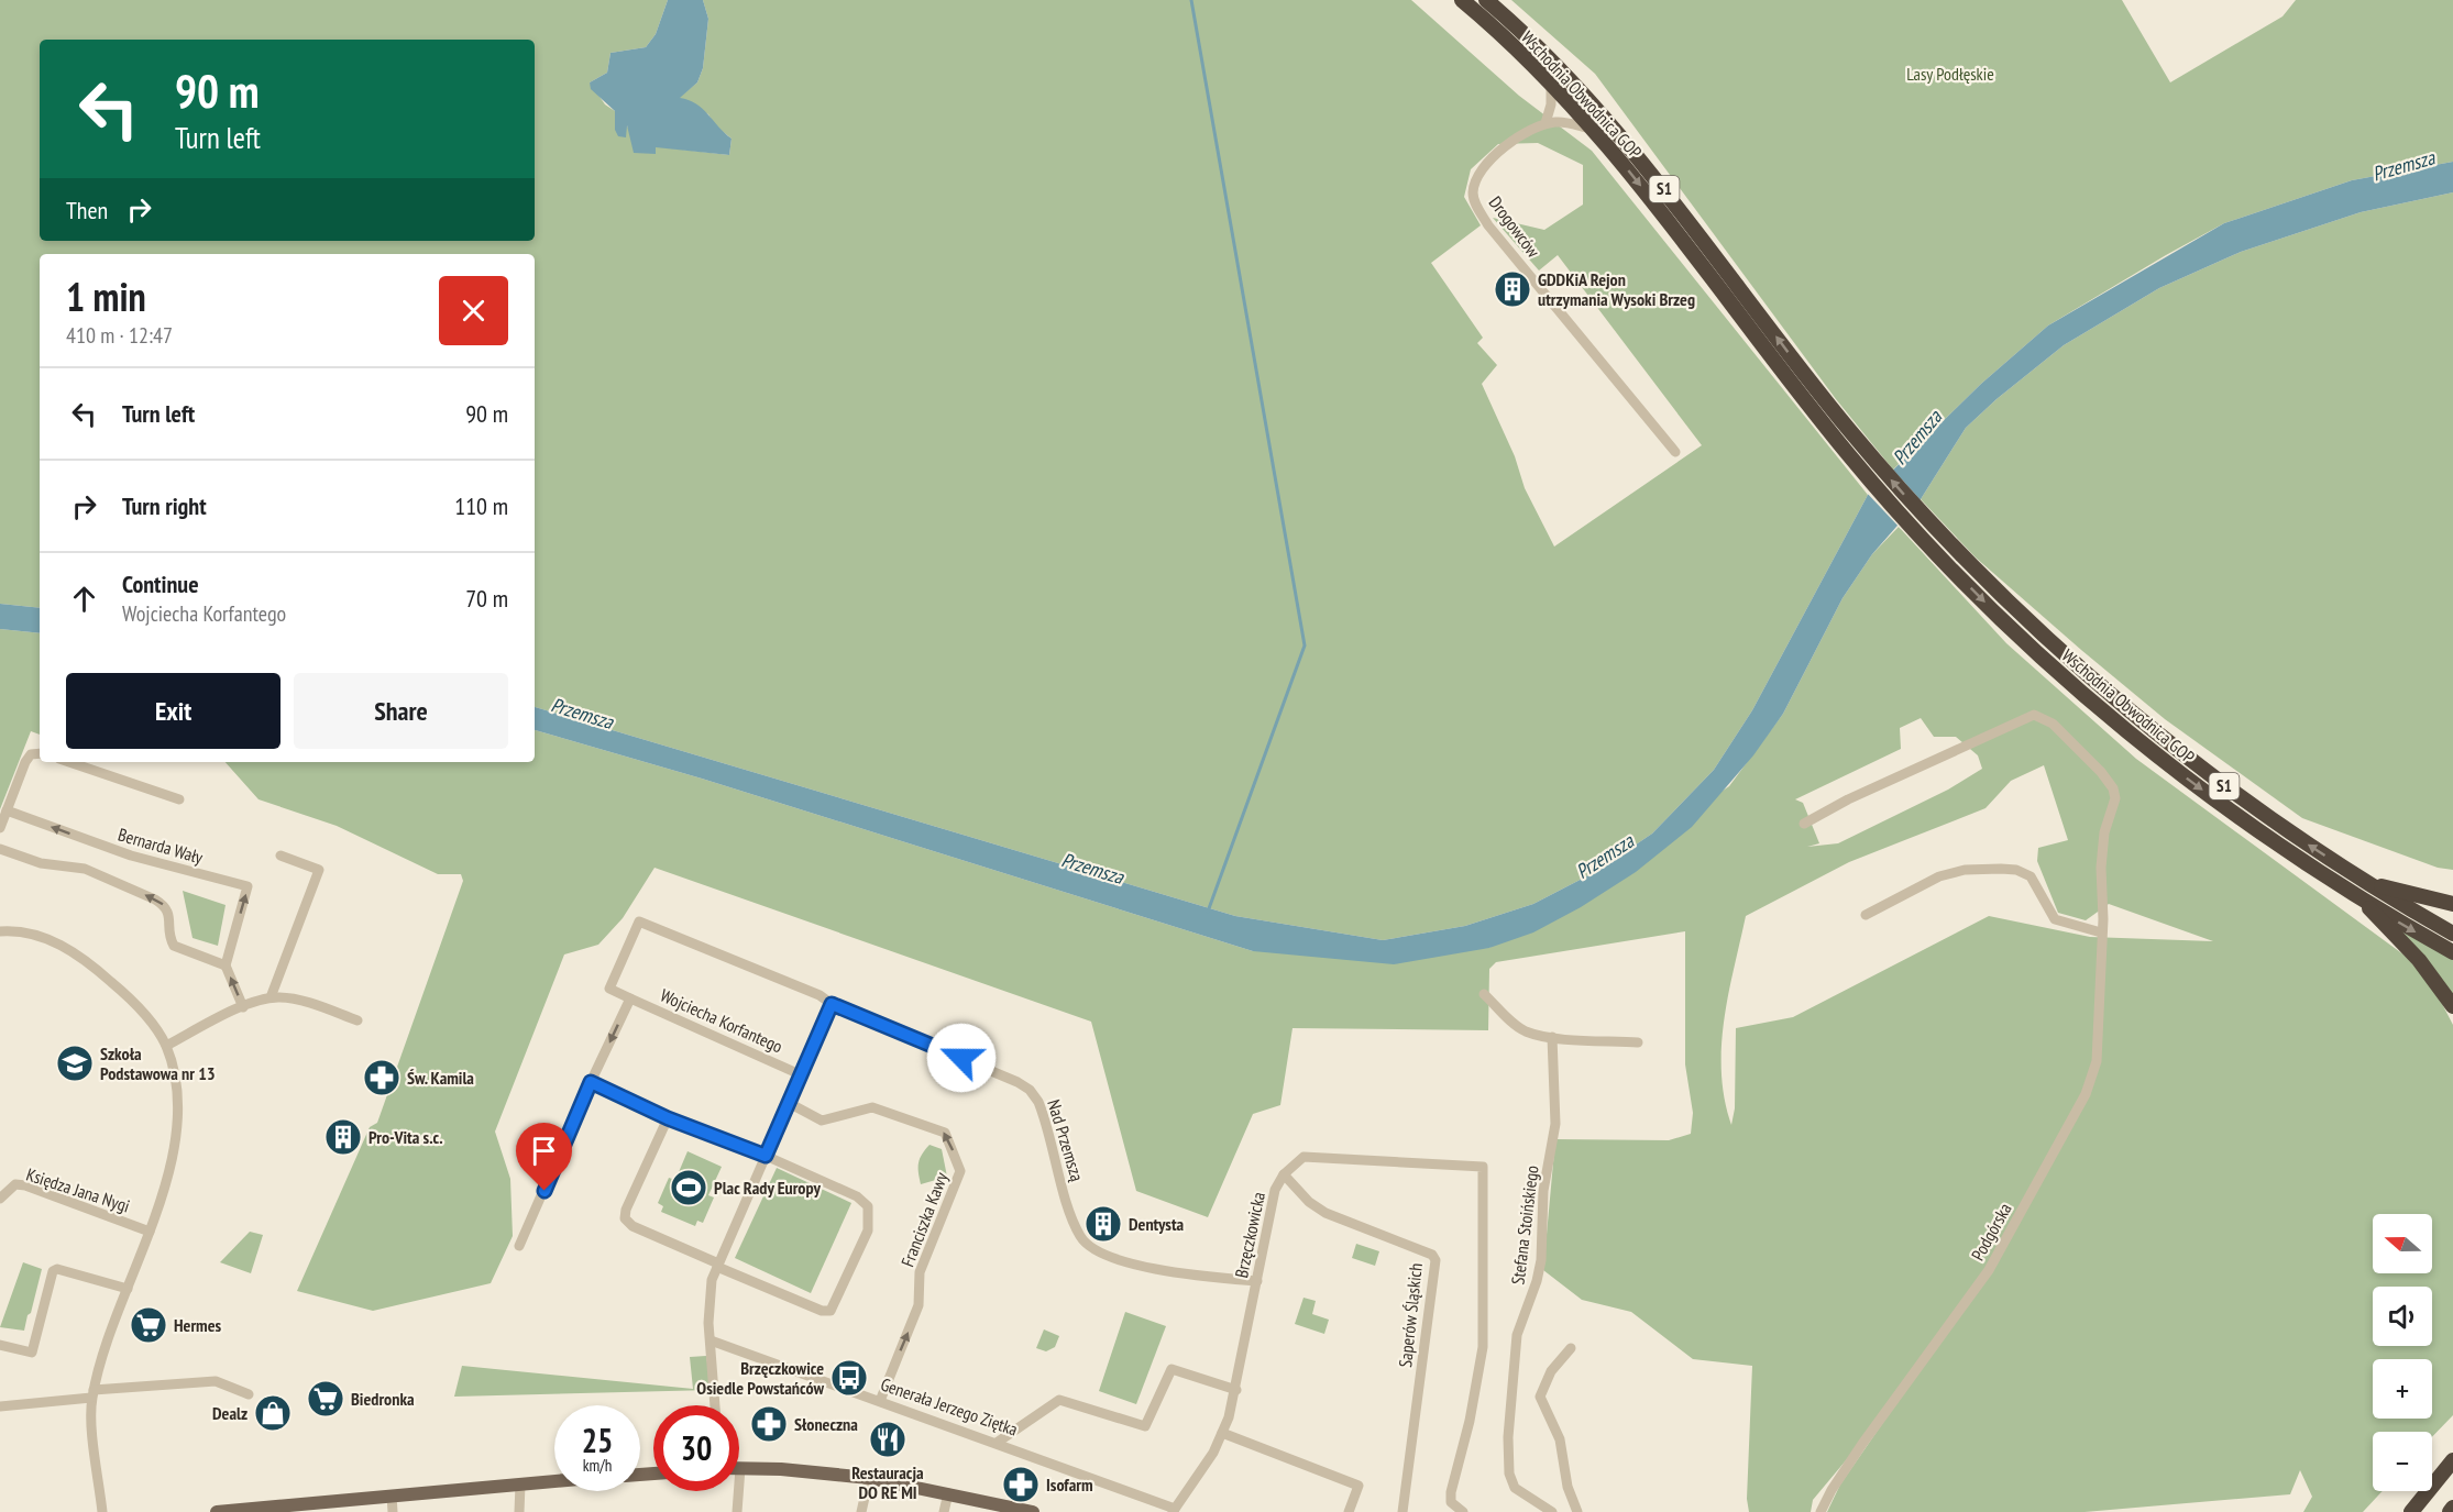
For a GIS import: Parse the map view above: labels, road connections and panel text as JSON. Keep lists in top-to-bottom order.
{
  "streets": {
    "highway": ["Wschodnia Obwodnica GOP", "S1"],
    "street": [
      "Drogowców",
      "Bernarda Wały",
      "Wojciecha Korfantego",
      "Nad Przemszą",
      "Księdza Jana Nygi",
      "Franciszka Kawy",
      "Stefana Stoińskiego",
      "Podgórska",
      "Brzęczkowicka",
      "Saperów Śląskich",
      "Generała Jerzego Ziętka"
    ]
  },
  "crossings": [
    ["Wojciecha Korfantego", "Nad Przemszą"],
    ["Nad Przemszą", "Brzęczkowicka"],
    ["Franciszka Kawy", "Generała Jerzego Ziętka"],
    ["Brzęczkowicka", "Saperów Śląskich"],
    ["Brzęczkowicka", "Generała Jerzego Ziętka"]
  ],
  "water": ["Przemsza"],
  "parks": ["Lasy Podłęskie"],
  "places": {
    "building": ["GDDKiA Rejon utrzymania Wysoki Brzeg", "Pro-Vita s.c.", "Dentysta"],
    "school or university": ["Szkoła Podstawowa nr 13"],
    "pharmacy": ["Św. Kamila", "Słoneczna", "Isofarm"],
    "sports": ["Plac Rady Europy"],
    "supermarket": ["Hermes", "Biedronka"],
    "bus stop": ["Brzęczkowice Osiedle Powstańców"],
    "shop": ["Dealz"],
    "restaurant": ["Restauracja DO RE MI"]
  },
  "north": "left",
  "page": {
    "turn": ["90 m", "Turn left"],
    "then": "Then",
    "heading": ["1 min", "410 m · 12:47"],
    "list": [
      {
        "name": "Turn left",
        "value": "90 m"
      },
      {
        "name": "Turn right",
        "value": "110 m"
      },
      {
        "name": "Continue",
        "note": "Wojciecha Korfantego",
        "value": "70 m"
      }
    ],
    "buttons": ["Exit", "Share"],
    "map_buttons": ["+", "−"],
    "speed": "25 km/h",
    "limit": "30"
  }
}
